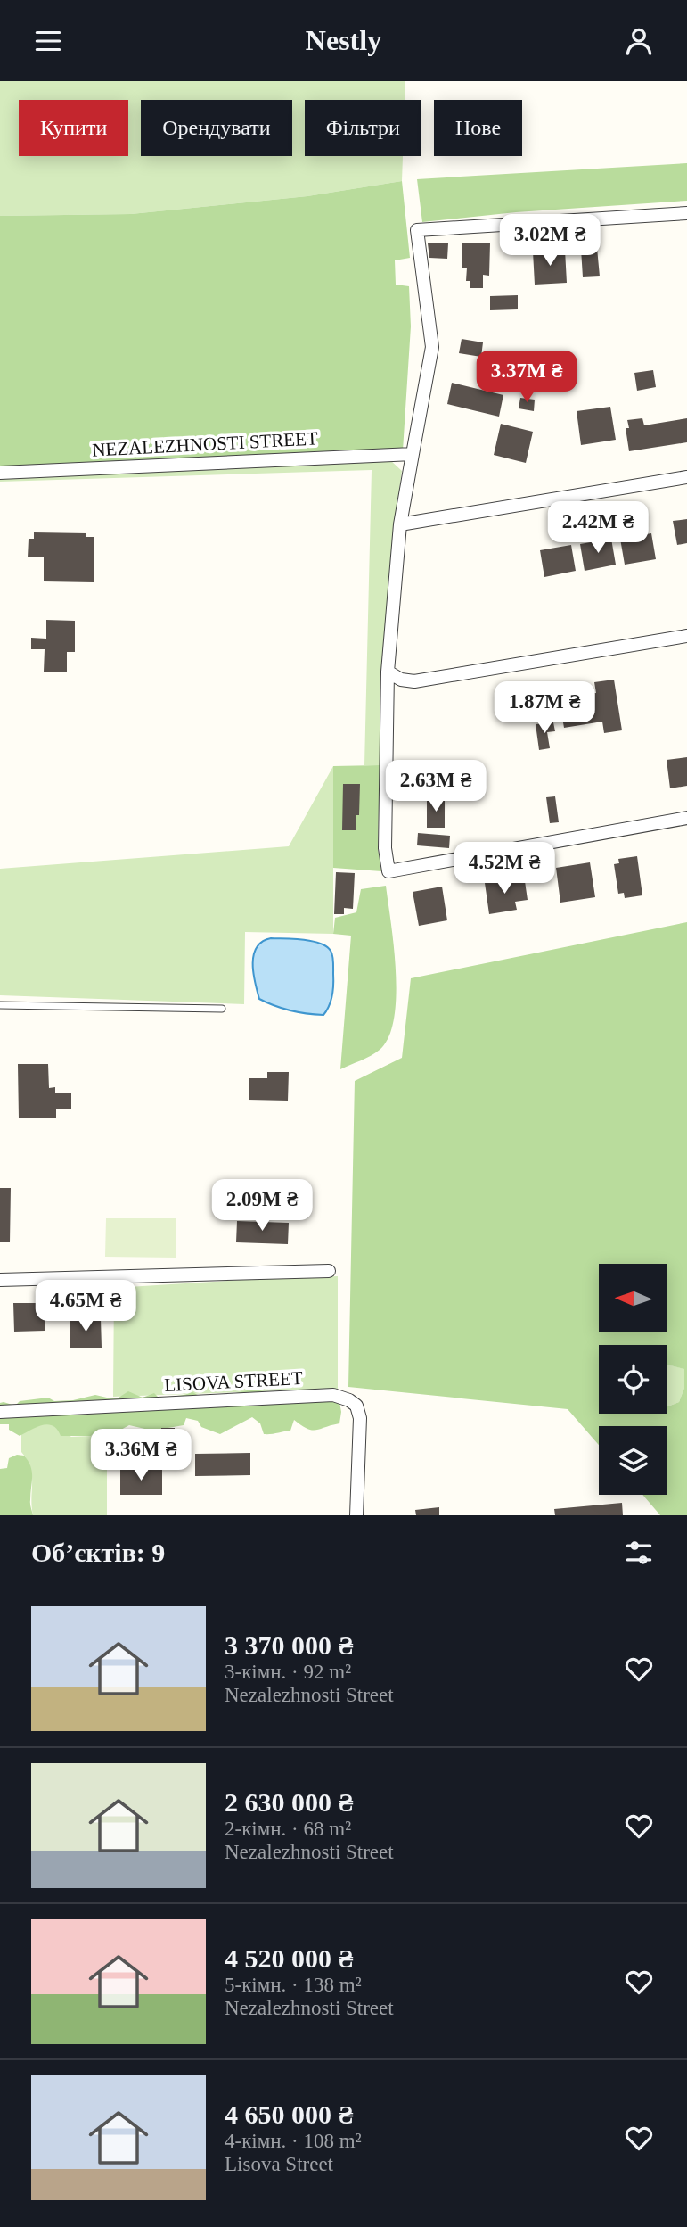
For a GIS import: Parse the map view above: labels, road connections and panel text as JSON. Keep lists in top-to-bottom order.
{
  "streets": {
    "street": ["NEZALEZHNOSTI STREET", "LISOVA STREET"]
  },
  "north": "left",
  "page": {
    "header": "Nestly",
    "chip": [
      "Купити",
      "Орендувати",
      "Фільтри",
      "Нове"
    ],
    "price": [
      "3.02M ₴",
      "3.37M ₴",
      "2.42M ₴",
      "1.87M ₴",
      "2.63M ₴",
      "4.52M ₴",
      "2.09M ₴",
      "4.65M ₴",
      "3.36M ₴"
    ],
    "heading": "Об’єктів: 9",
    "list": [
      {
        "name": "3 370 000 ₴",
        "note": "3-кімн. · 92 m² · Nezalezhnosti Street"
      },
      {
        "name": "2 630 000 ₴",
        "note": "2-кімн. · 68 m² · Nezalezhnosti Street"
      },
      {
        "name": "4 520 000 ₴",
        "note": "5-кімн. · 138 m² · Nezalezhnosti Street"
      },
      {
        "name": "4 650 000 ₴",
        "note": "4-кімн. · 108 m² · Lisova Street"
      }
    ]
  }
}
